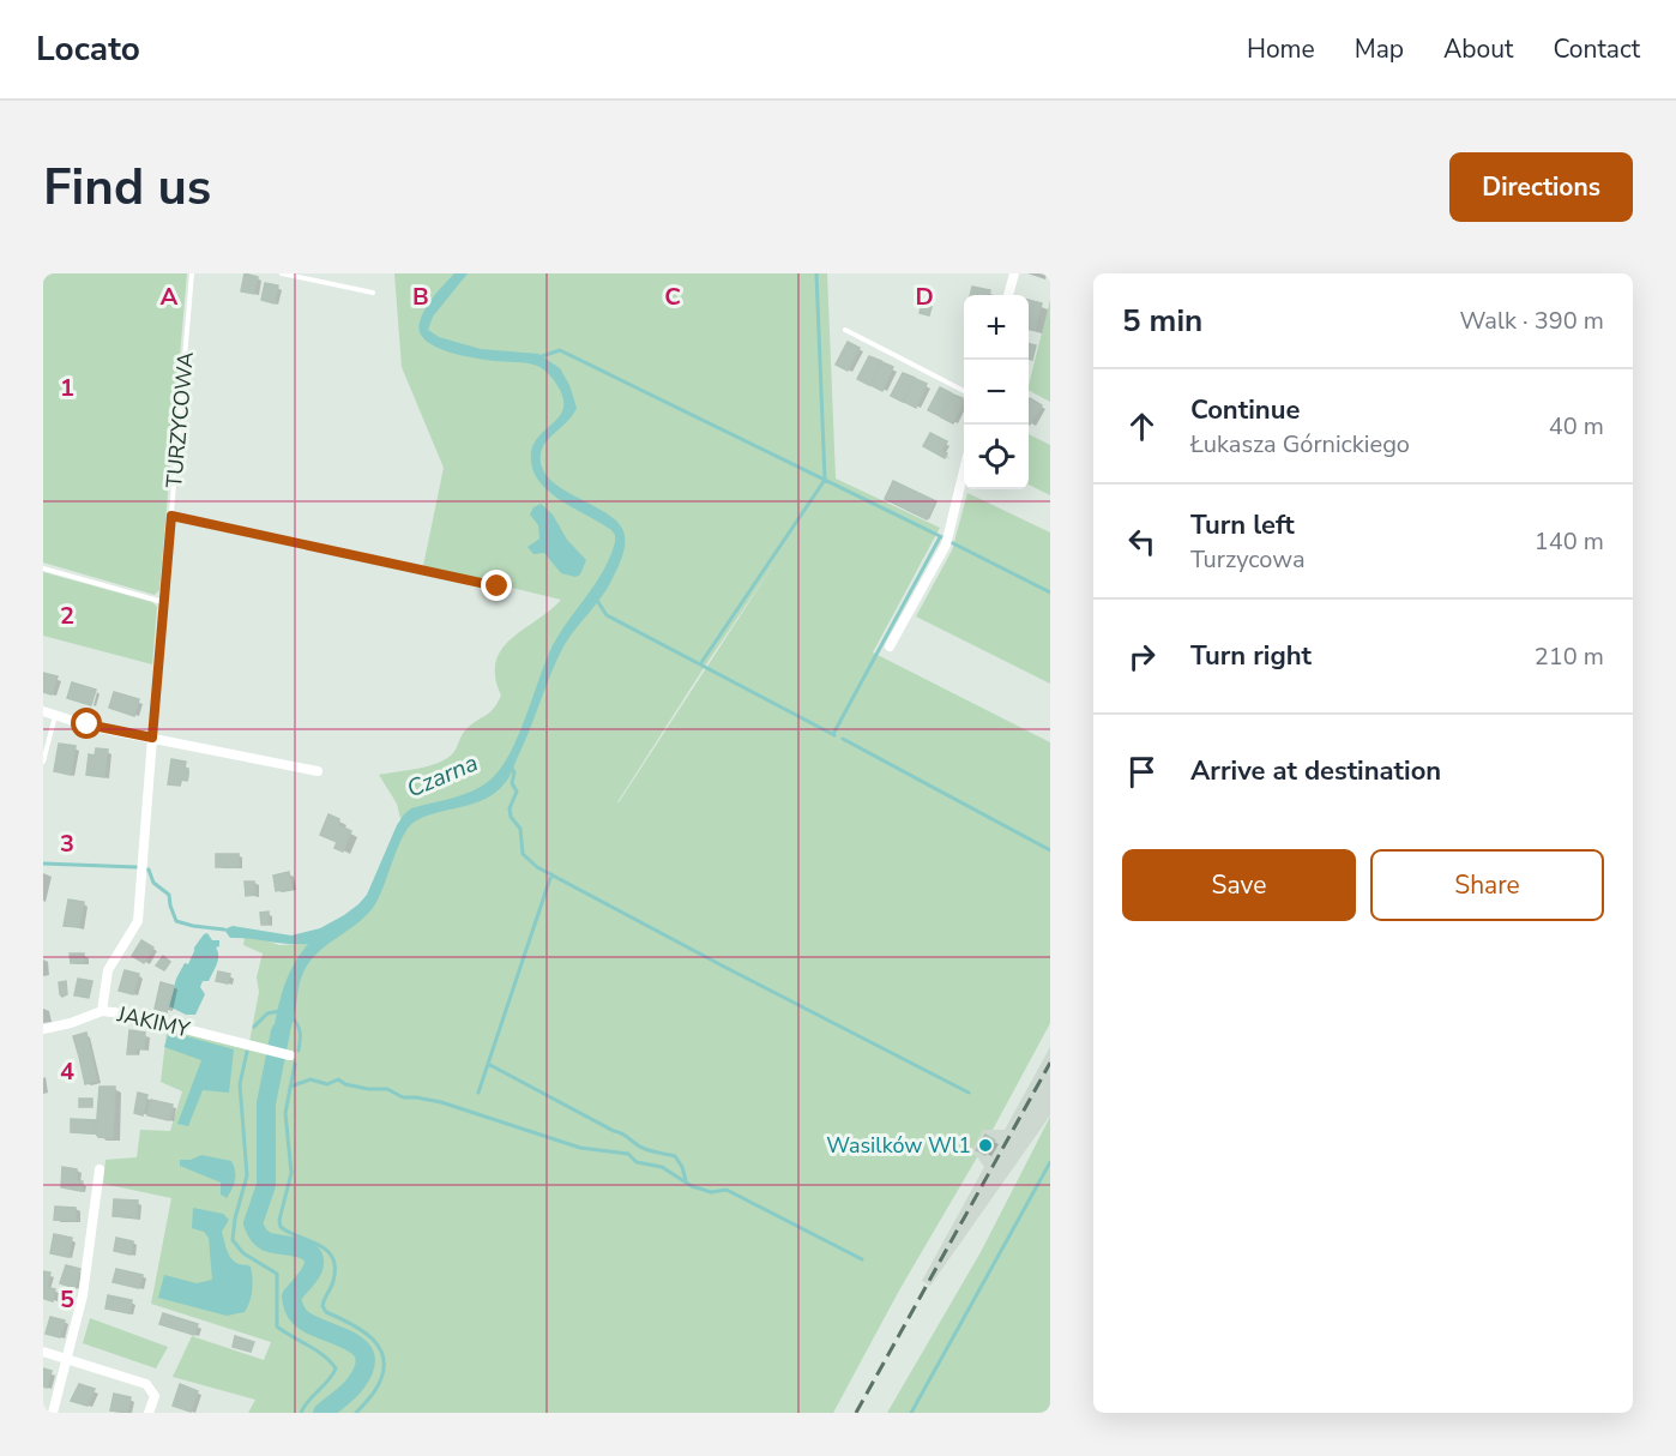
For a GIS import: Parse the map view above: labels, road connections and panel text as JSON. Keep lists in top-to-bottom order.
{
  "streets": {
    "street": ["JAKIMY"],
    "lane": ["TURZYCOWA"]
  },
  "water": ["Czarna"],
  "places": ["Wasilków Wl1"],
  "page": {
    "header": "Locato",
    "nav": [
      "Home",
      "Map",
      "About",
      "Contact"
    ],
    "buttons": [
      "Directions",
      ["Save", "Share"]
    ],
    "title": "Find us",
    "heading": ["5 min", "Walk · 390 m"],
    "map_buttons": ["+", "−"],
    "list": [
      ["Continue", "Łukasza Górnickiego", "40 m"],
      ["Turn left", "Turzycowa", "140 m"],
      ["Turn right", "210 m"],
      "Arrive at destination"
    ]
  },
  "grid": {
    "columns": [
      "A",
      "B",
      "C",
      "D"
    ],
    "rows": [
      "1",
      "2",
      "3",
      "4",
      "5"
    ]
  }
}
